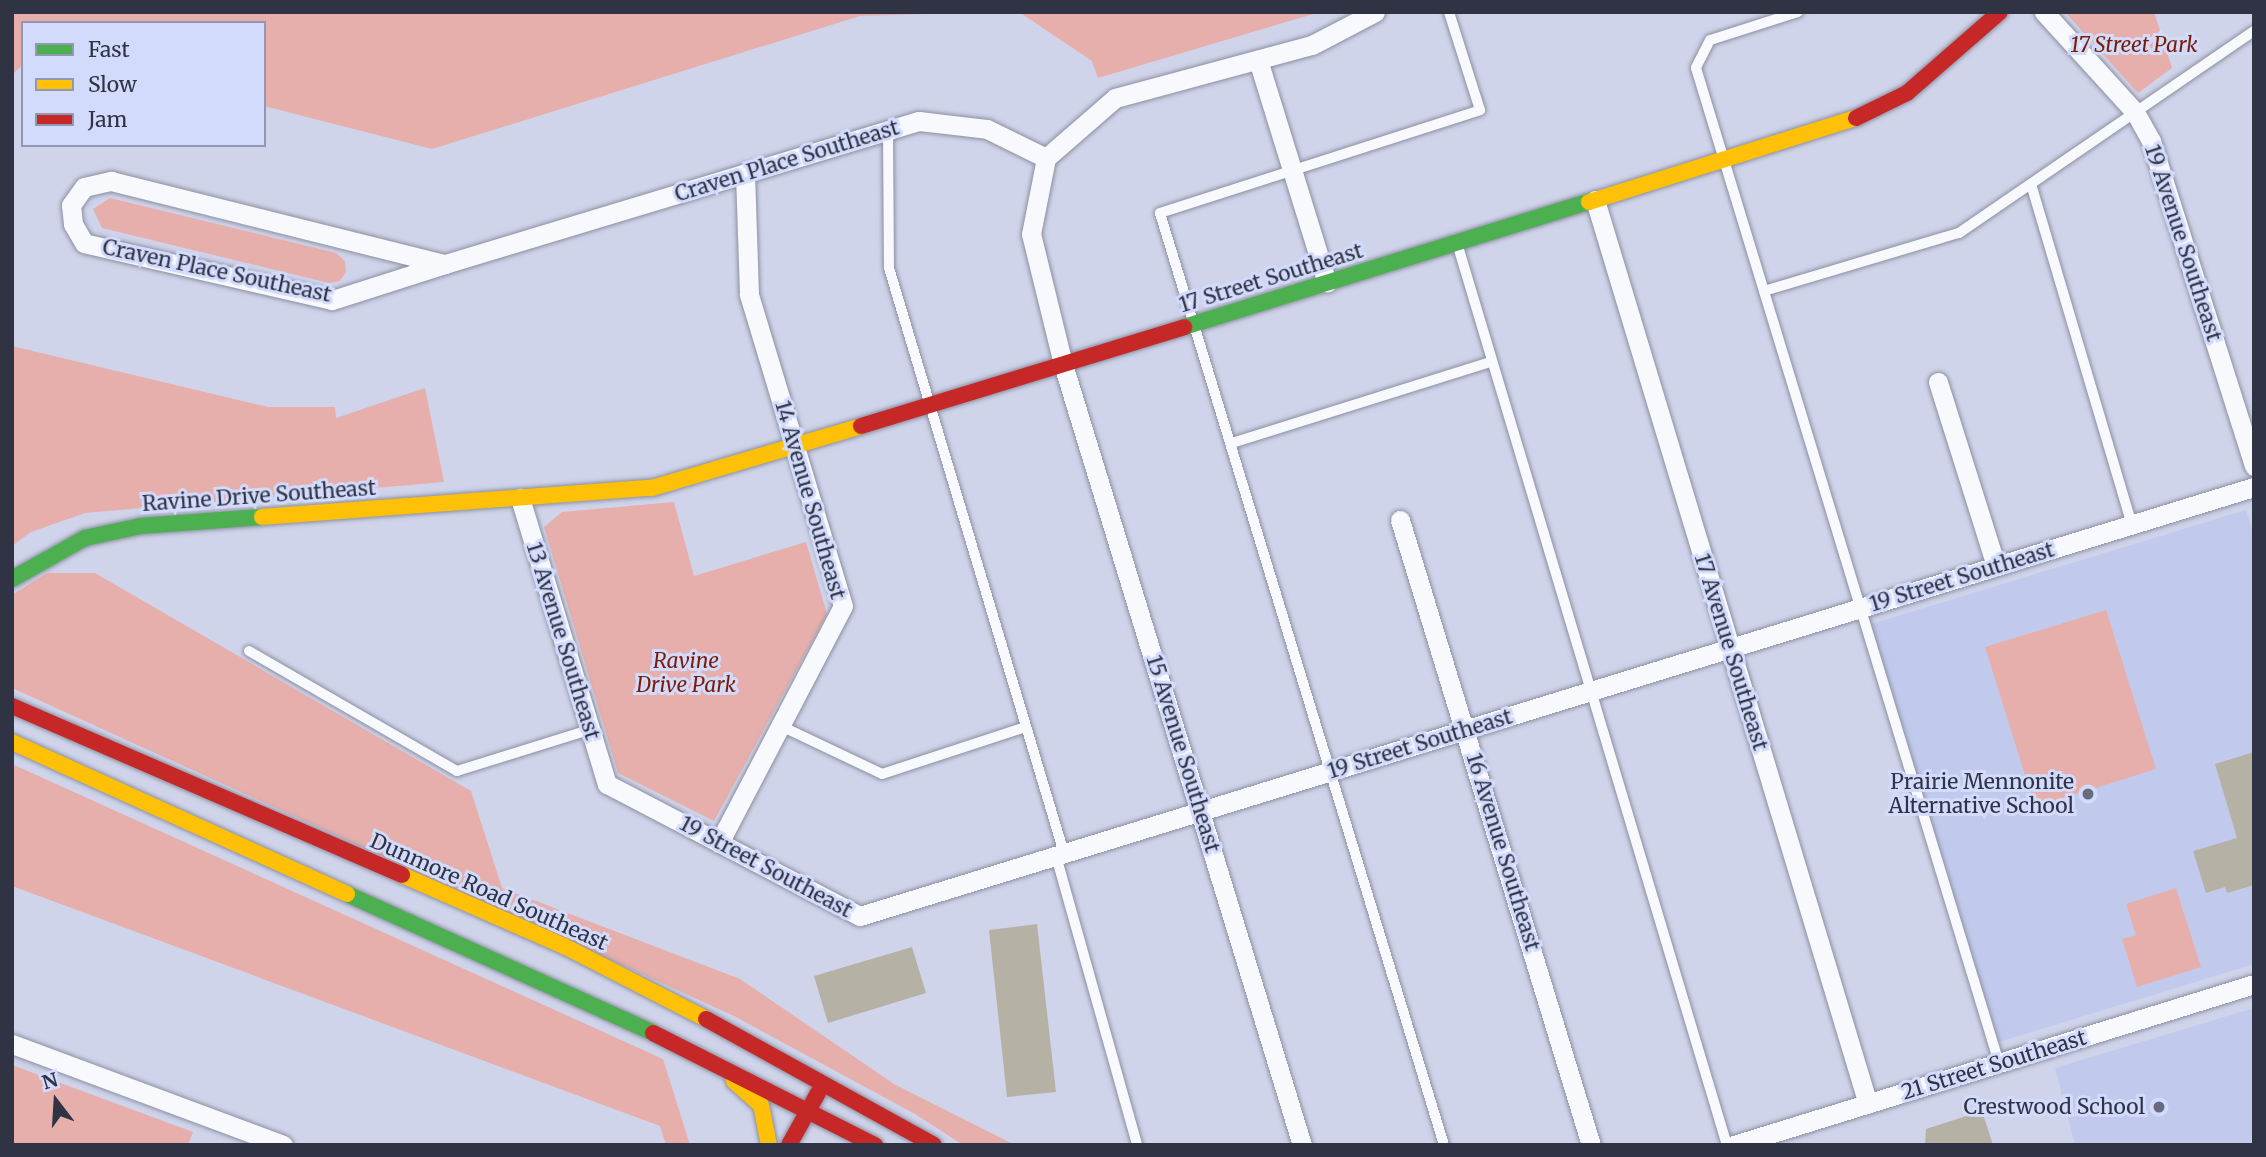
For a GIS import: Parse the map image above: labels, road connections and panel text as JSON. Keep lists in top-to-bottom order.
{
  "streets": {
    "main road": ["17 Street Southeast", "Ravine Drive Southeast", "Dunmore Road Southeast"],
    "street": [
      "Craven Place Southeast",
      "19 Avenue Southeast",
      "14 Avenue Southeast",
      "19 Street Southeast",
      "13 Avenue Southeast",
      "17 Avenue Southeast",
      "15 Avenue Southeast",
      "16 Avenue Southeast",
      "21 Street Southeast"
    ]
  },
  "crossings": [
    ["Craven Place Southeast", "14 Avenue Southeast"],
    ["Craven Place Southeast", "15 Avenue Southeast"],
    ["17 Street Southeast", "Ravine Drive Southeast"],
    ["17 Street Southeast", "14 Avenue Southeast"],
    ["17 Street Southeast", "13 Avenue Southeast"],
    ["17 Street Southeast", "17 Avenue Southeast"],
    ["17 Street Southeast", "15 Avenue Southeast"],
    ["Ravine Drive Southeast", "13 Avenue Southeast"],
    ["14 Avenue Southeast", "19 Street Southeast"],
    ["19 Street Southeast", "13 Avenue Southeast"],
    ["19 Street Southeast", "17 Avenue Southeast"],
    ["19 Street Southeast", "15 Avenue Southeast"],
    ["19 Street Southeast", "16 Avenue Southeast"],
    ["17 Avenue Southeast", "21 Street Southeast"]
  ],
  "parks": ["17 Street Park", "Ravine Drive Park"],
  "places": ["Prairie Mennonite Alternative School", "Crestwood School"],
  "legend": ["Fast", "Slow", "Jam"],
  "north": "top"
}
